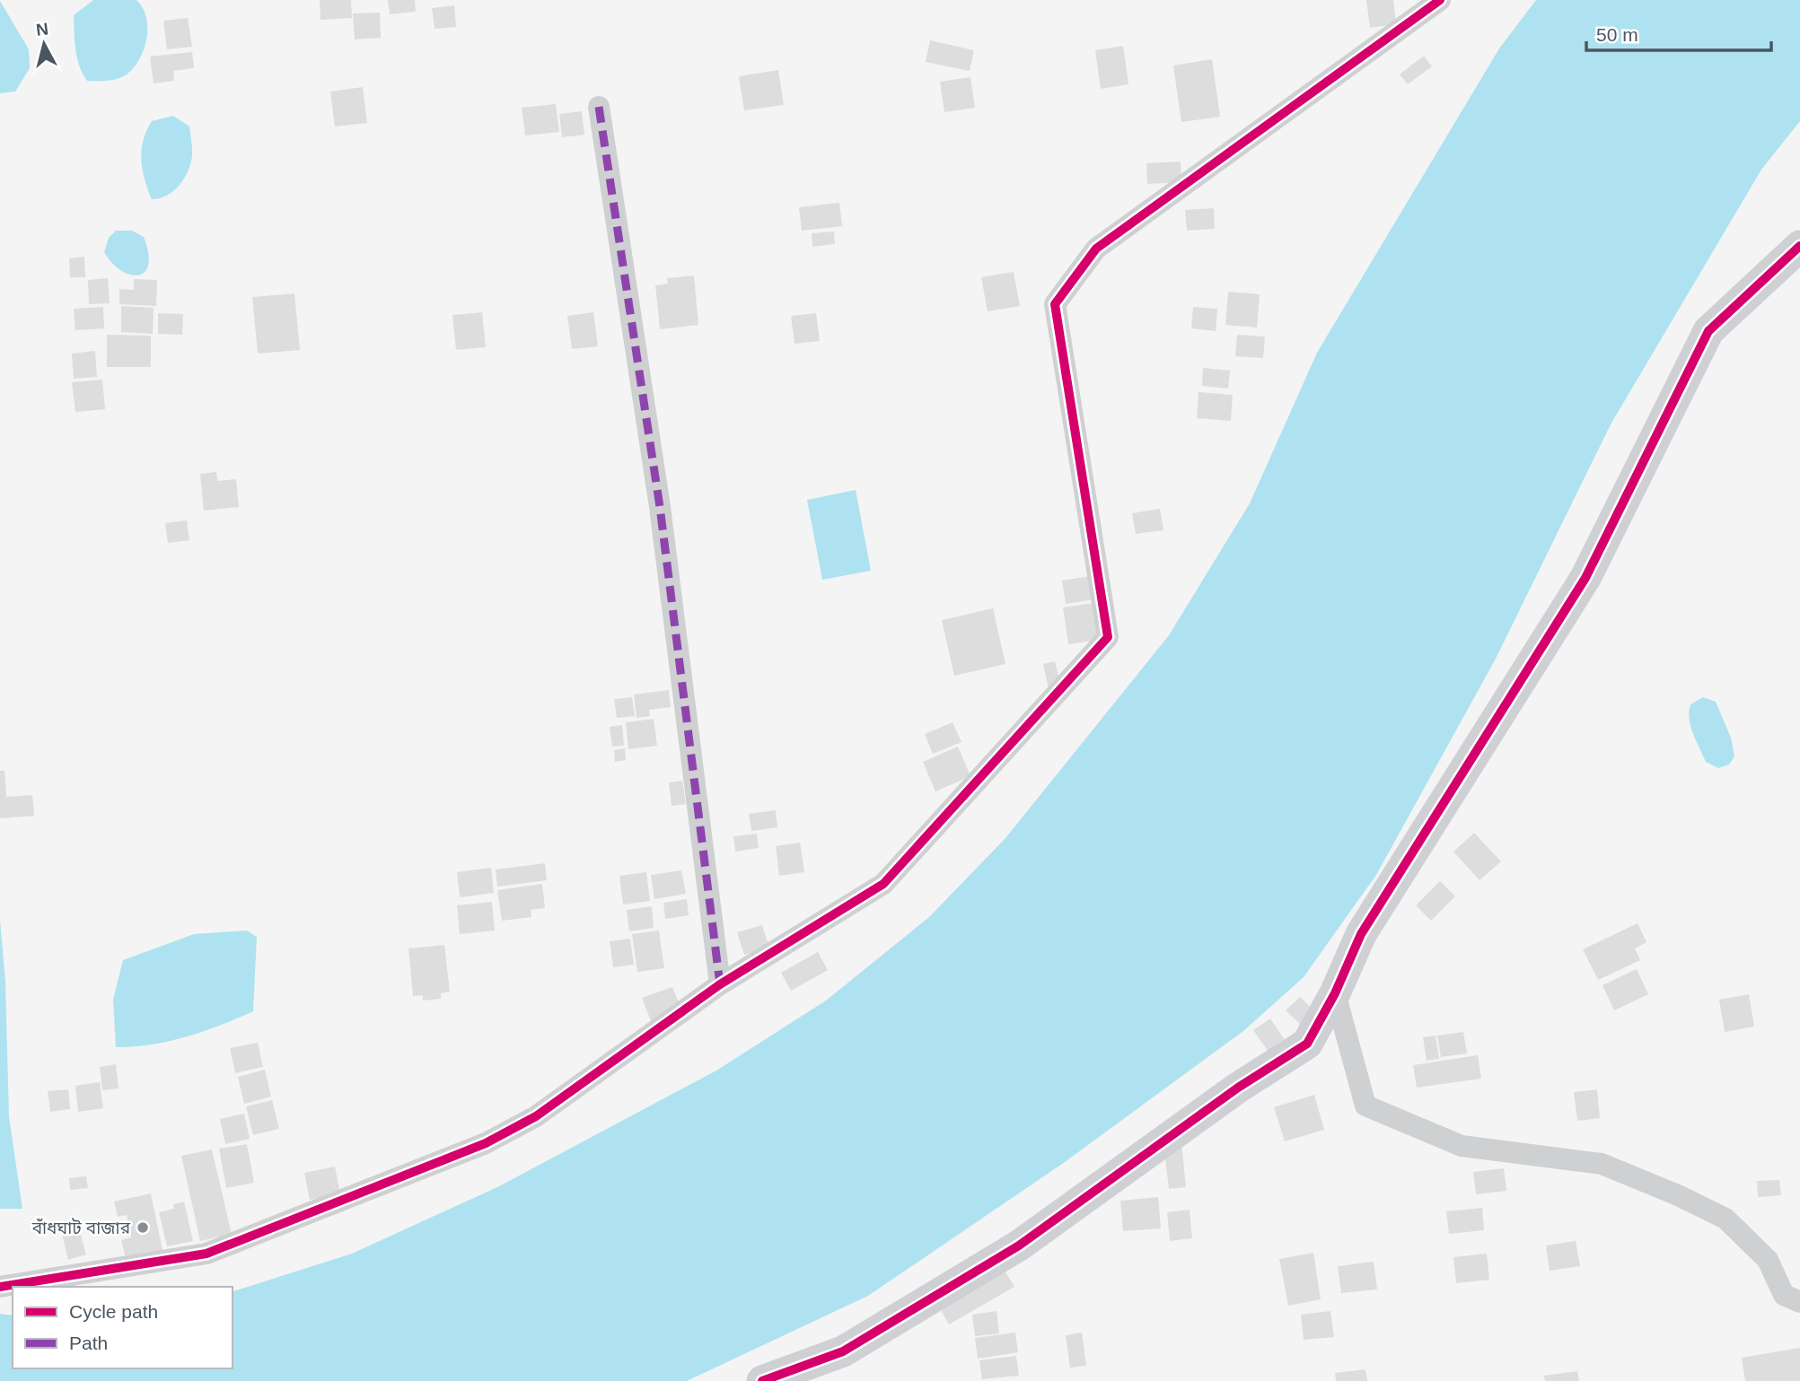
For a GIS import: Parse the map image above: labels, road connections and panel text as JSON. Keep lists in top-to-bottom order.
{
  "places": ["বাঁধঘাট বাজার"],
  "legend": ["Cycle path", "Path"],
  "scale_bar": "50 m",
  "north": "top"
}
